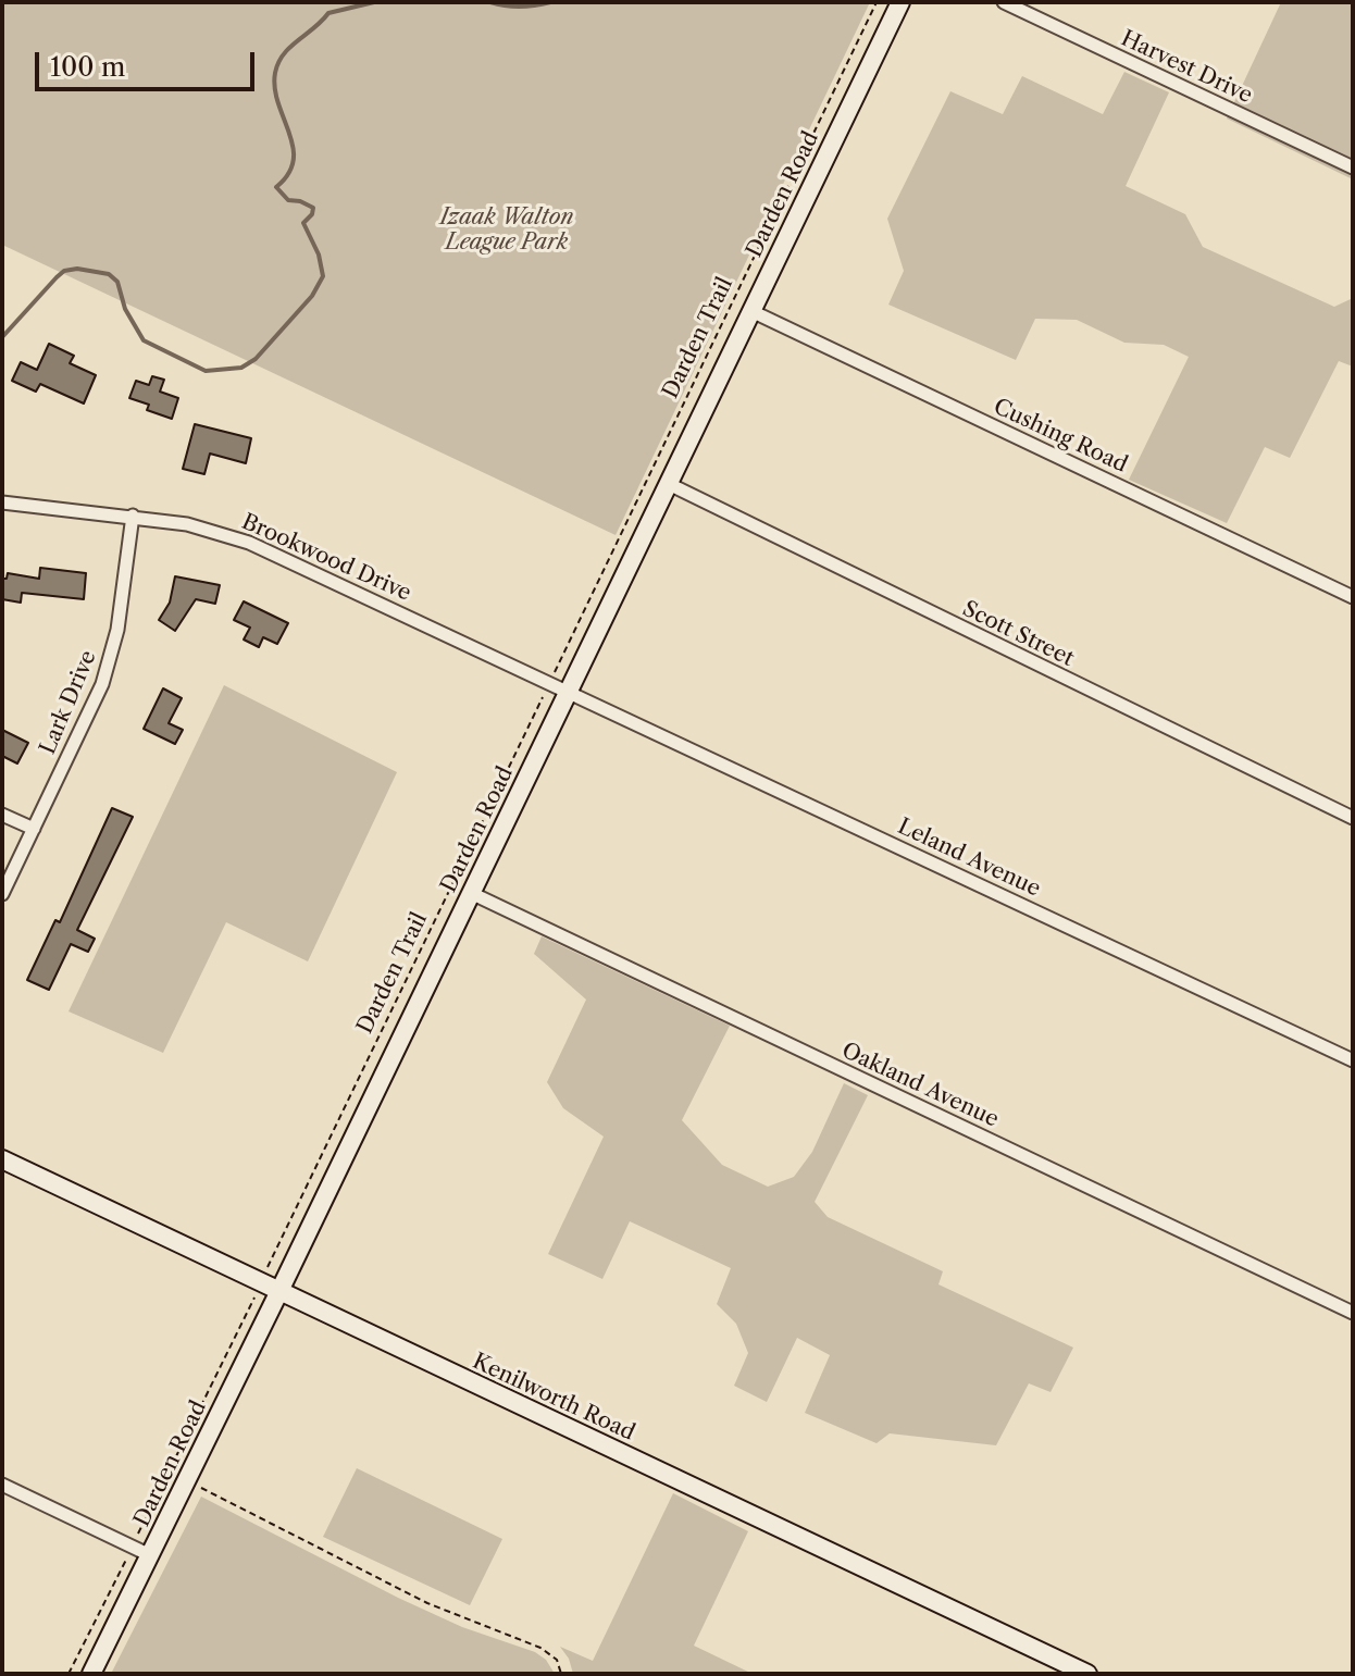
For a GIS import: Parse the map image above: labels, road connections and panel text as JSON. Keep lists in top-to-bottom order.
{
  "streets": {
    "street": [
      "Harvest Drive",
      "Darden Road",
      "Cushing Road",
      "Brookwood Drive",
      "Scott Street",
      "Lark Drive",
      "Leland Avenue",
      "Oakland Avenue",
      "Kenilworth Road"
    ],
    "path": ["Darden Trail"]
  },
  "crossings": [
    ["Darden Road", "Cushing Road"],
    ["Darden Road", "Brookwood Drive"],
    ["Darden Road", "Scott Street"],
    ["Darden Road", "Leland Avenue"],
    ["Darden Road", "Oakland Avenue"],
    ["Darden Road", "Kenilworth Road"],
    ["Darden Trail", "Brookwood Drive"],
    ["Darden Trail", "Kenilworth Road"],
    ["Brookwood Drive", "Lark Drive"],
    ["Brookwood Drive", "Leland Avenue"]
  ],
  "parks": ["Izaak Walton League Park"],
  "scale_bar": "100 m"
}
